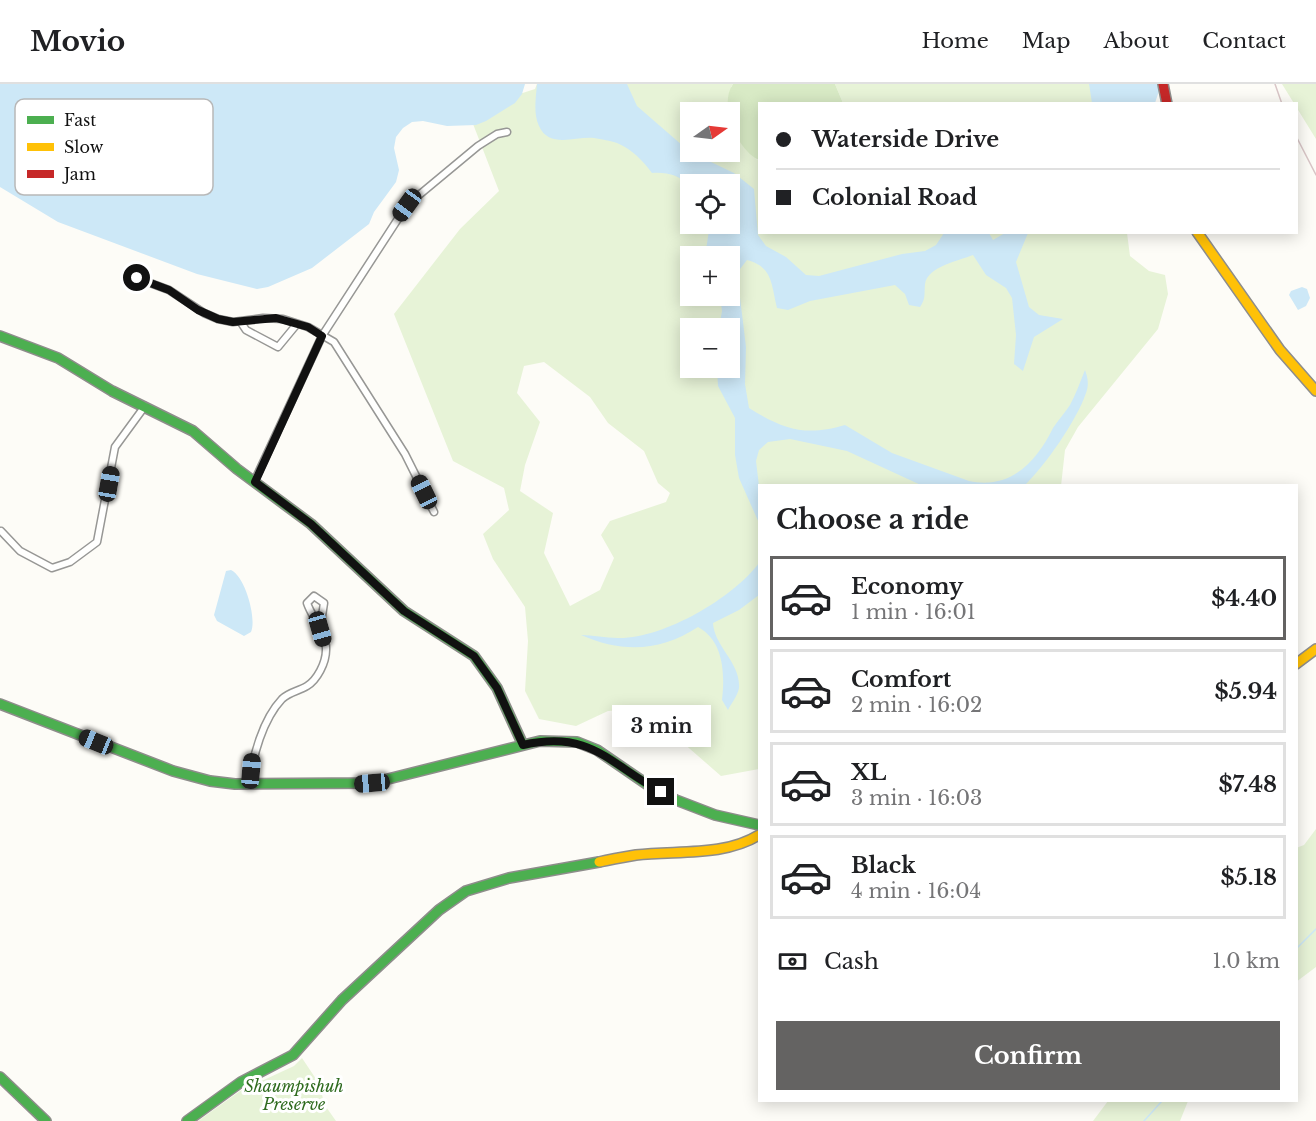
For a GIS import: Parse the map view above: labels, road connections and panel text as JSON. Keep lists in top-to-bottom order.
{
  "parks": ["Shaumpishuh Preserve"],
  "legend": ["Fast", "Slow", "Jam"],
  "north": "right",
  "page": {
    "header": "Movio",
    "nav": [
      "Home",
      "Map",
      "About",
      "Contact"
    ],
    "map_buttons": ["+", "−"],
    "banner": ["Waterside Drive", "Colonial Road"],
    "heading": "Choose a ride",
    "list": [
      {
        "name": "Economy",
        "note": "1 min · 16:01",
        "value": "$4.40"
      },
      {
        "name": "Comfort",
        "note": "2 min · 16:02",
        "value": "$5.94"
      },
      {
        "name": "XL",
        "note": "3 min · 16:03",
        "value": "$7.48"
      },
      {
        "name": "Black",
        "note": "4 min · 16:04",
        "value": "$5.18"
      }
    ],
    "bubble": "3 min",
    "pay": ["Cash", "1.0 km"],
    "buttons": "Confirm"
  }
}
